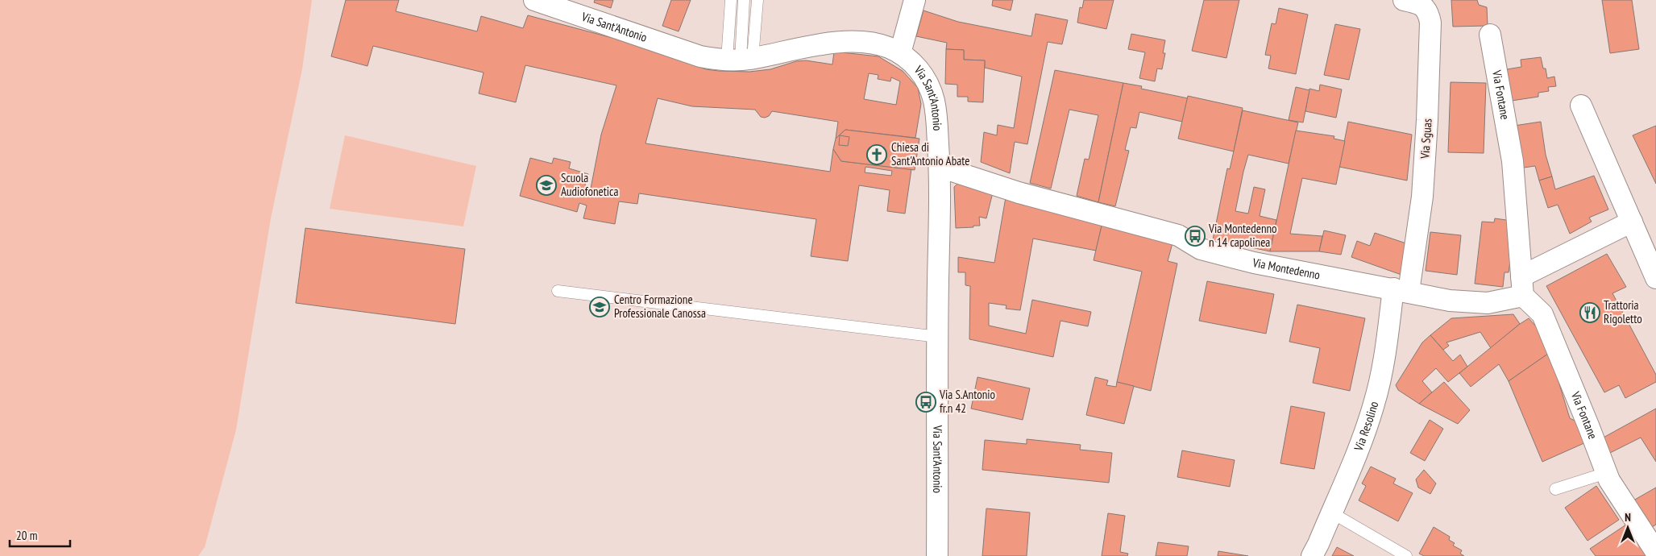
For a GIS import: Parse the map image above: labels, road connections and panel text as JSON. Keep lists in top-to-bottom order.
{
  "streets": {
    "street": [
      "Via Sant'Antonio",
      "Via Fontane",
      "Via Sguas",
      "Via Montedenno",
      "Via Resolino"
    ]
  },
  "crossings": [
    ["Via Sant'Antonio", "Via Montedenno"],
    ["Via Fontane", "Via Montedenno"],
    ["Via Sguas", "Via Montedenno"],
    ["Via Sguas", "Via Resolino"],
    ["Via Montedenno", "Via Resolino"]
  ],
  "places": {
    "church": ["Chiesa di Sant'Antonio Abate"],
    "school or university": ["Scuola Audiofonetica", "Centro Formazione Professionale Canossa"],
    "bus stop": ["Via Montedenno n 14 capolinea", "Via S.Antonio fr.n 42"],
    "restaurant": ["Trattoria Rigoletto"]
  },
  "scale_bar": "20 m",
  "north": "top"
}
